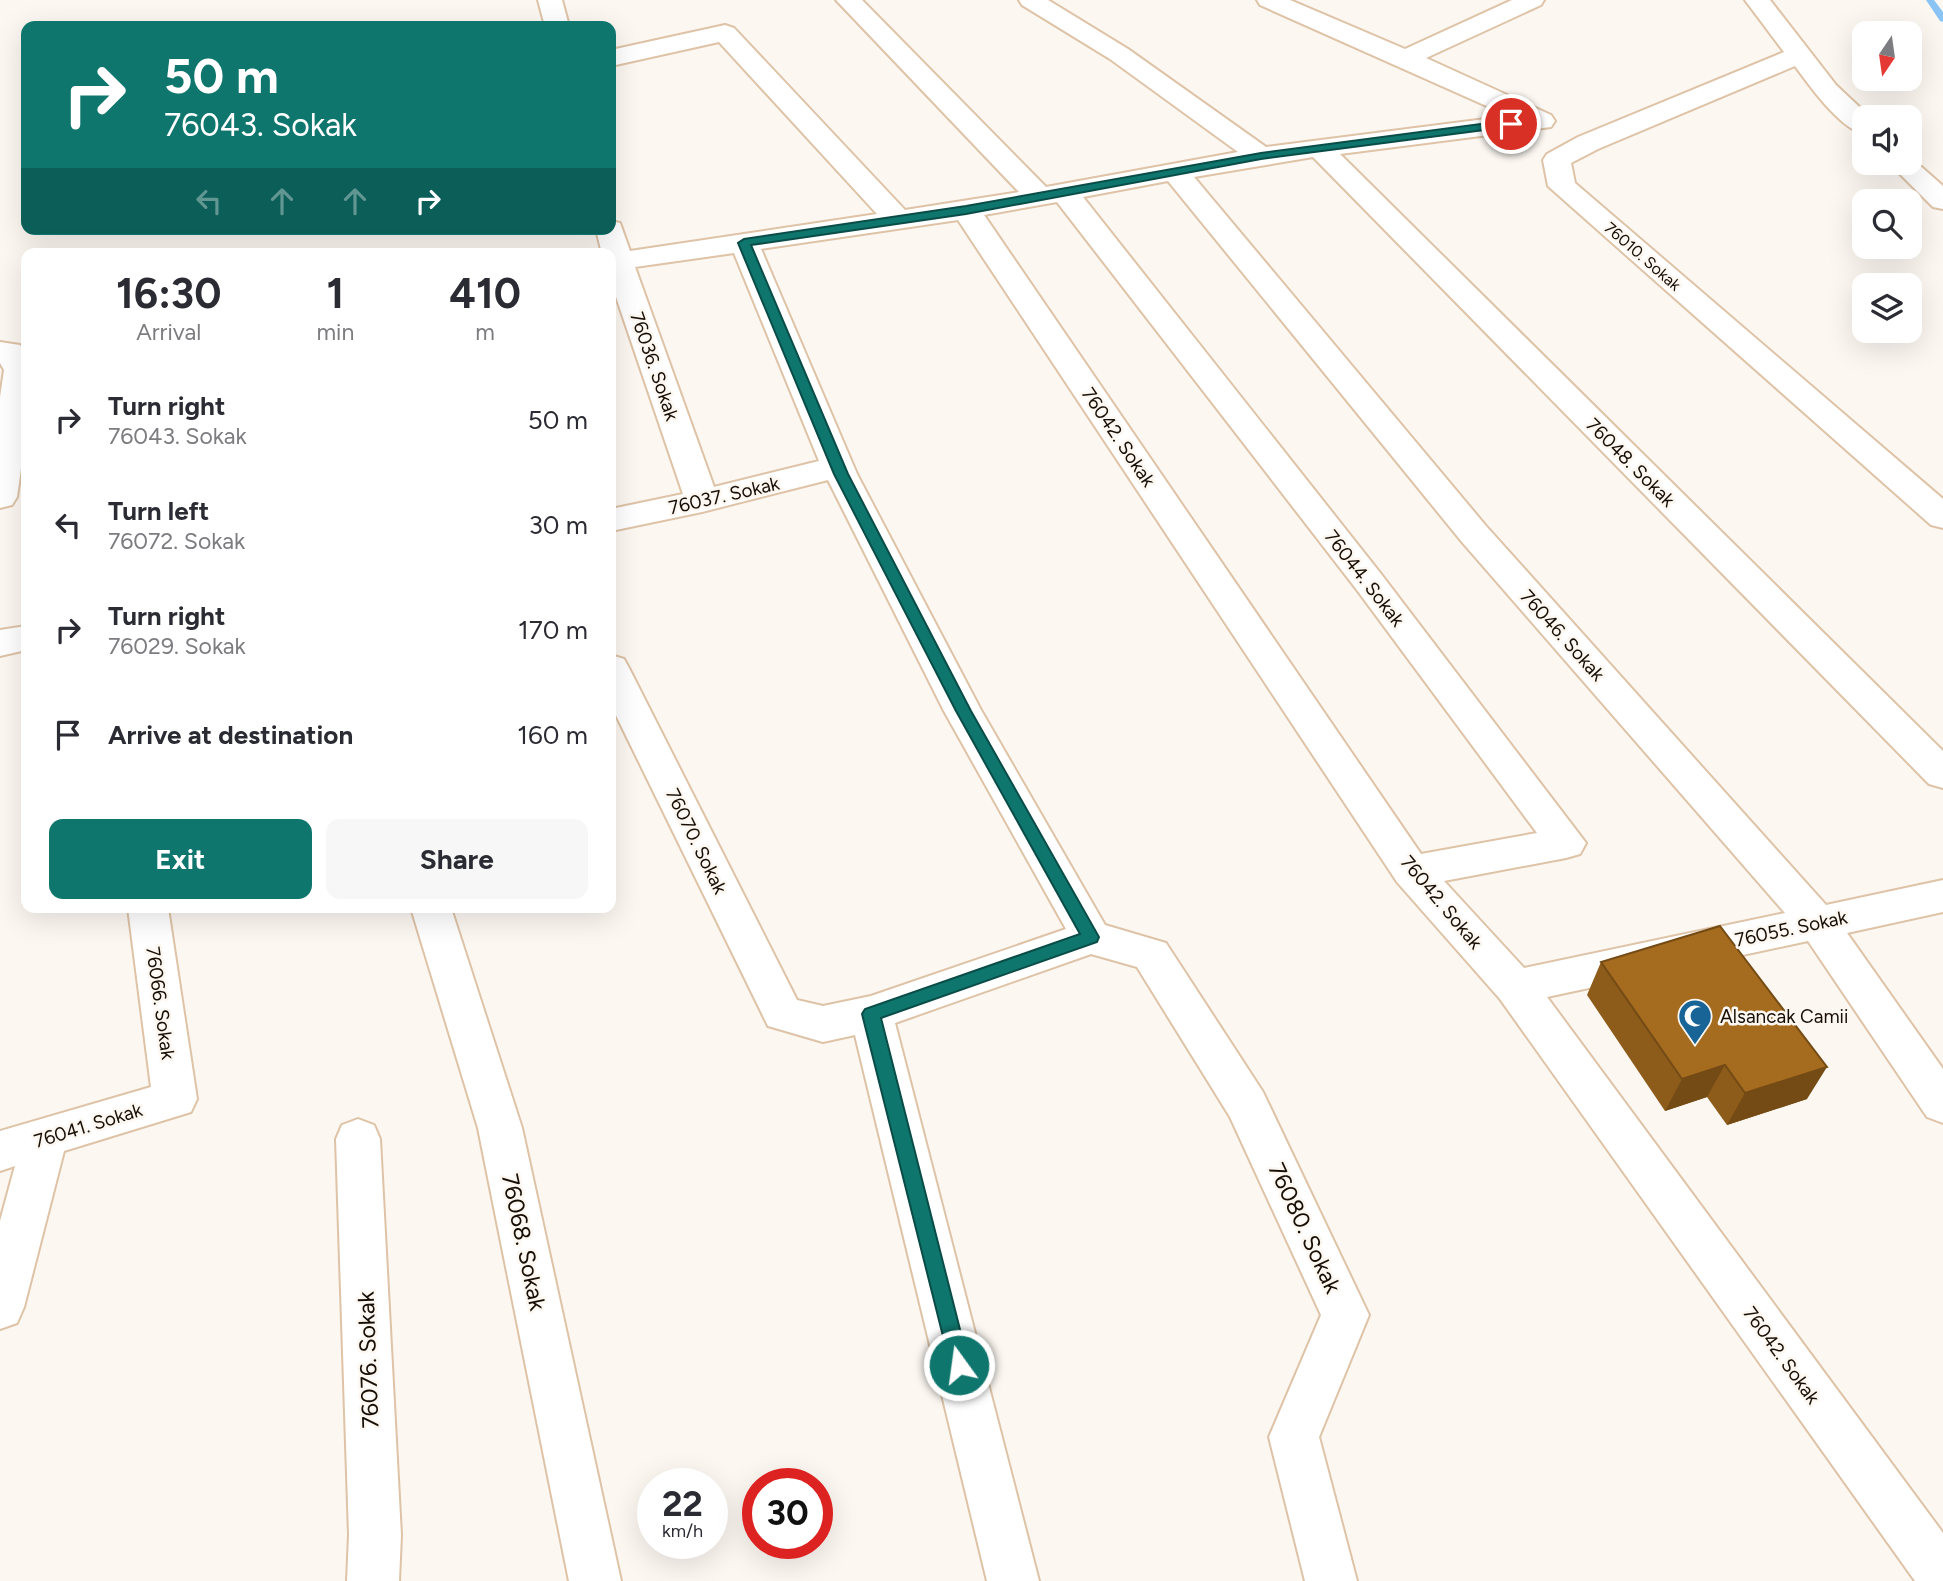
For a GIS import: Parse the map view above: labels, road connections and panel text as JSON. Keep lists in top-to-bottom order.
{
  "streets": {
    "street": [
      "76010. Sokak",
      "76036. Sokak",
      "76042. Sokak",
      "76048. Sokak",
      "76037. Sokak",
      "76044. Sokak",
      "76046. Sokak",
      "76070. Sokak",
      "76055. Sokak",
      "76066. Sokak",
      "76041. Sokak",
      "76080. Sokak",
      "76068. Sokak",
      "76076. Sokak"
    ]
  },
  "crossings": [
    ["76036. Sokak", "76037. Sokak"],
    ["76042. Sokak", "76044. Sokak"],
    ["76042. Sokak", "76055. Sokak"],
    ["76046. Sokak", "76055. Sokak"],
    ["76066. Sokak", "76041. Sokak"]
  ],
  "places": {
    "mosque": ["Alsancak Camii"]
  },
  "north": "bottom",
  "page": {
    "turn": ["50 m", "76043. Sokak"],
    "eta": [
      "16:30",
      "Arrival",
      "1",
      "min",
      "410",
      "m"
    ],
    "list": [
      {
        "name": "Turn right",
        "note": "76043. Sokak",
        "value": "50 m"
      },
      {
        "name": "Turn left",
        "note": "76072. Sokak",
        "value": "30 m"
      },
      {
        "name": "Turn right",
        "note": "76029. Sokak",
        "value": "170 m"
      },
      {
        "name": "Arrive at destination",
        "value": "160 m"
      }
    ],
    "buttons": ["Exit", "Share"],
    "speed": "22 km/h",
    "limit": "30"
  }
}
